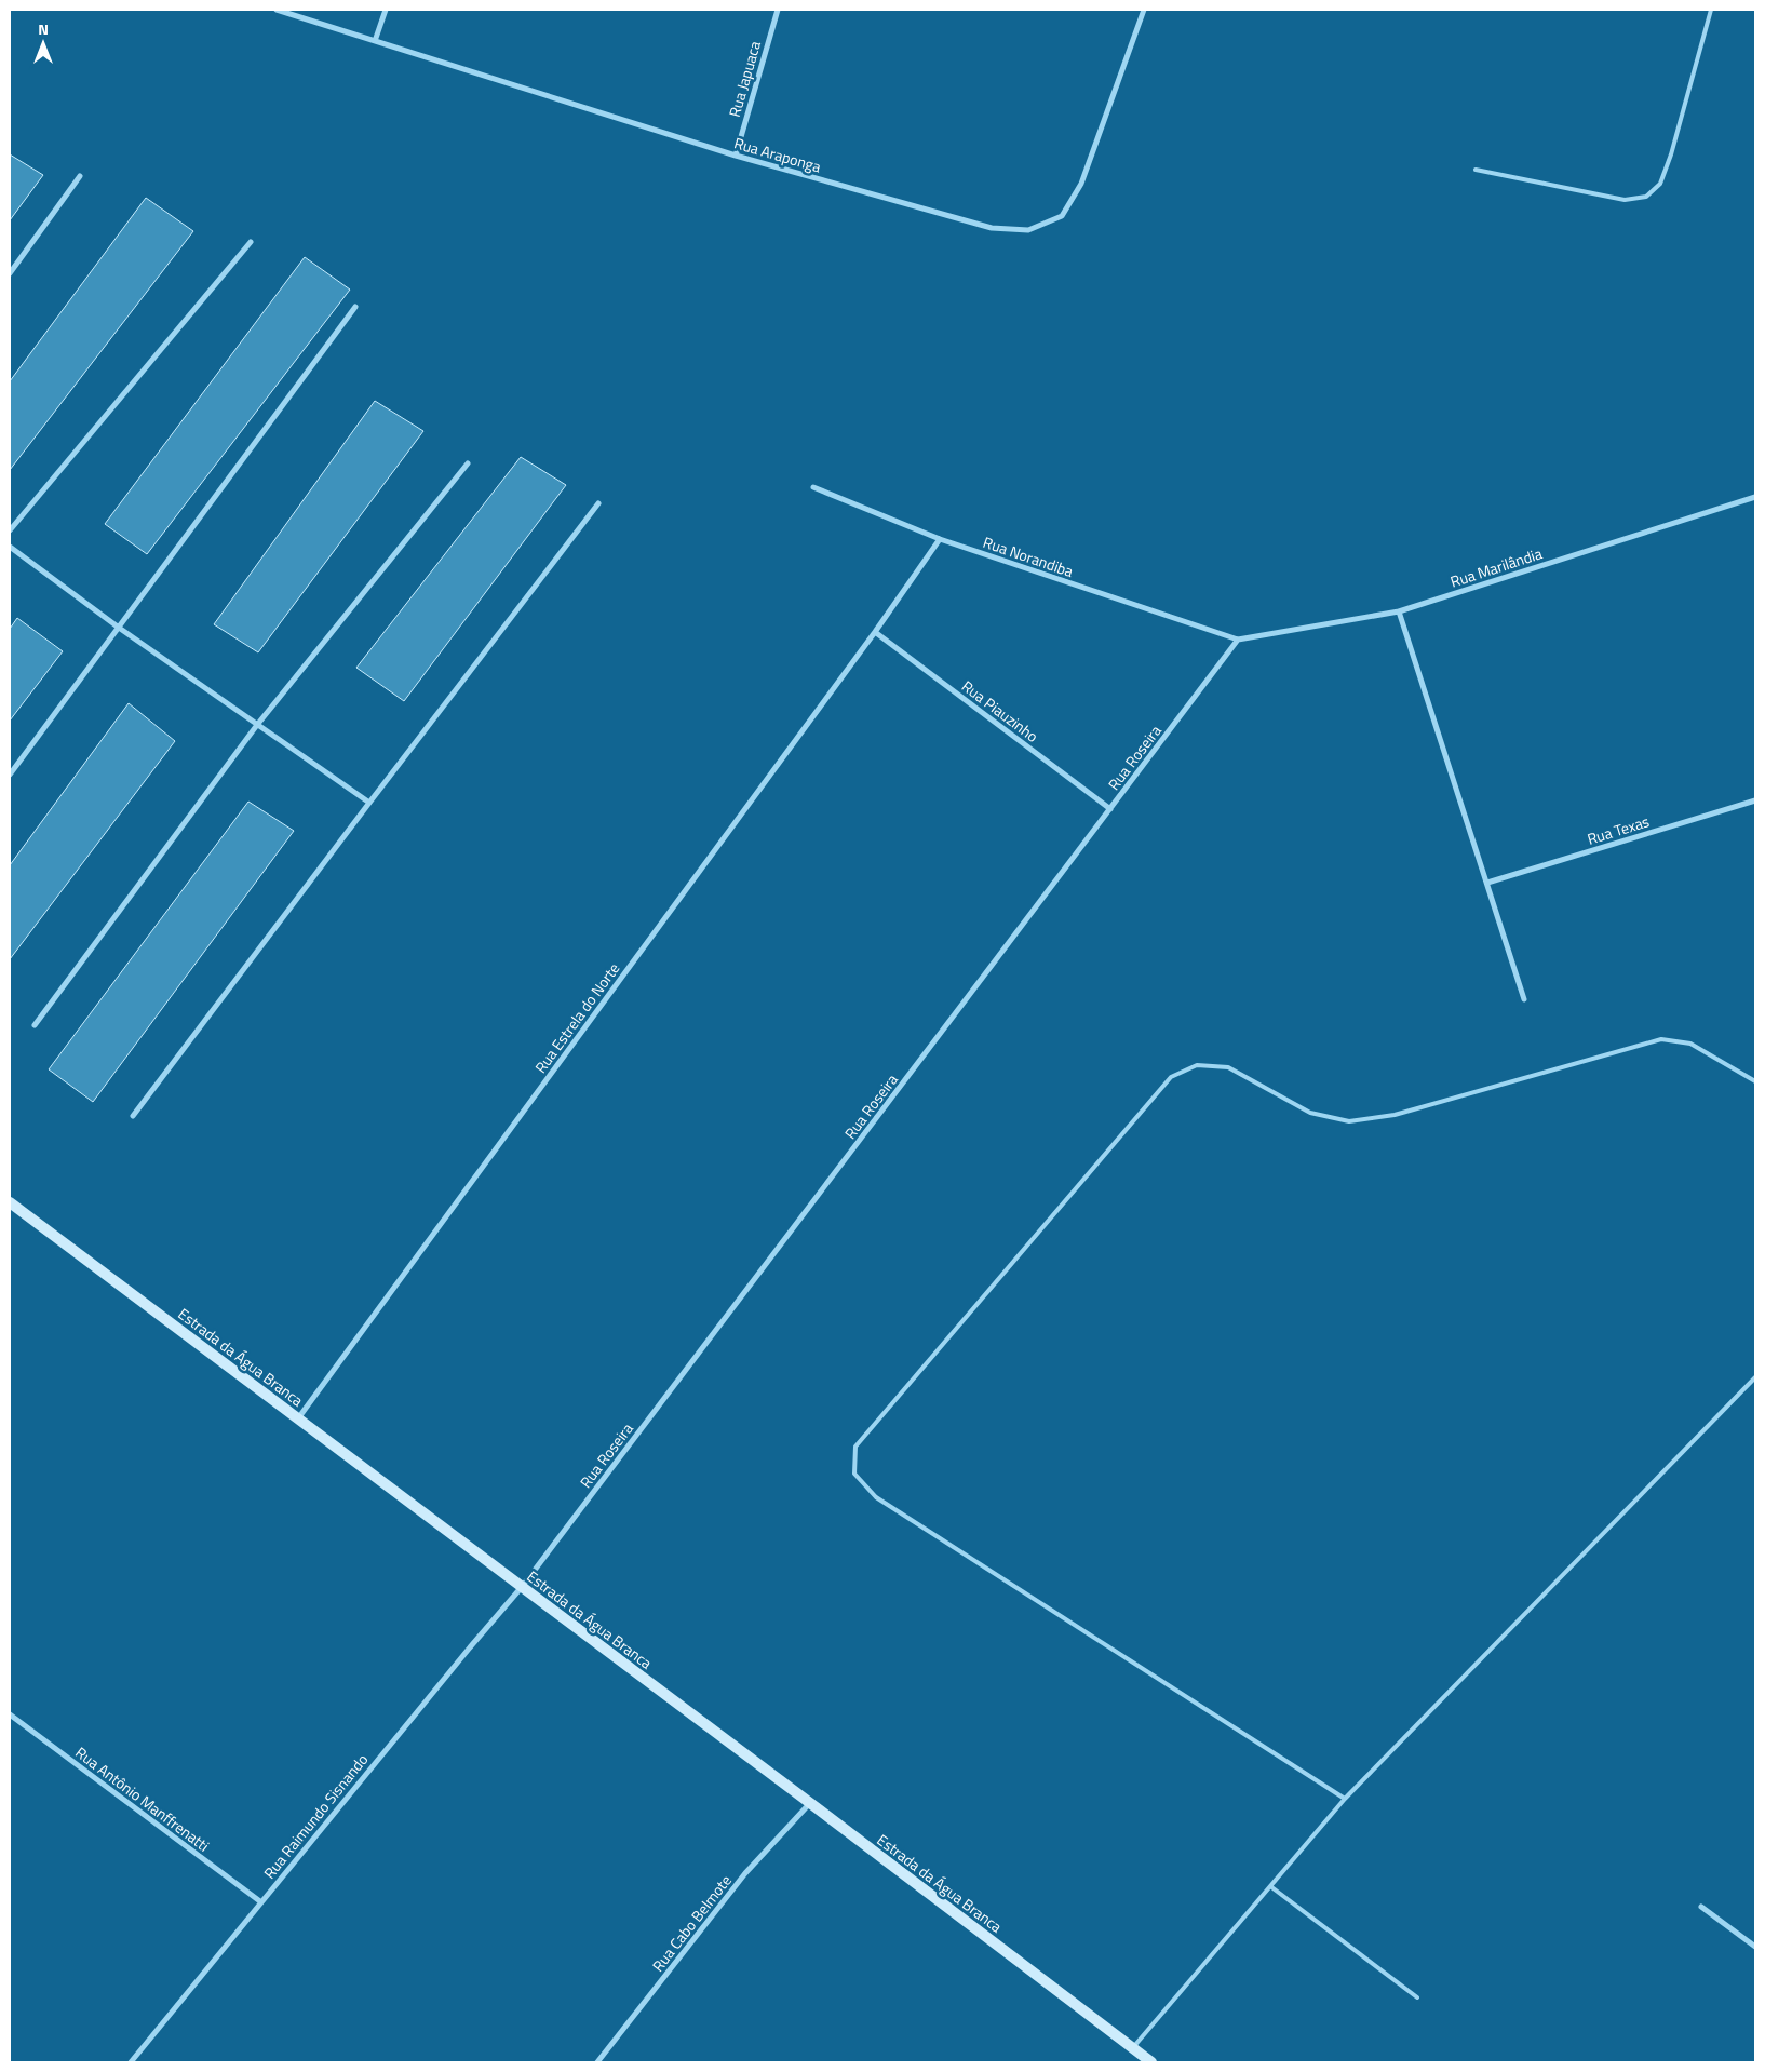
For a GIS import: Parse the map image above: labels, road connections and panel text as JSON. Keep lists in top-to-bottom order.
{
  "streets": {
    "main road": ["Estrada da Água Branca"],
    "street": [
      "Rua Japuaca",
      "Rua Araponga",
      "Rua Norandiba",
      "Rua Marilândia",
      "Rua Piauzinho",
      "Rua Roseira",
      "Rua Texas",
      "Rua Estrela do Norte",
      "Rua Antônio Manffrenatti",
      "Rua Raimundo Sisnando",
      "Rua Cabo Belmote"
    ]
  },
  "crossings": [
    ["Rua Japuaca", "Rua Araponga"],
    ["Rua Norandiba", "Rua Marilândia"],
    ["Rua Norandiba", "Rua Roseira"],
    ["Rua Norandiba", "Rua Estrela do Norte"],
    ["Rua Marilândia", "Rua Roseira"],
    ["Rua Piauzinho", "Rua Roseira"],
    ["Rua Piauzinho", "Rua Estrela do Norte"],
    ["Rua Roseira", "Estrada da Água Branca"],
    ["Rua Roseira", "Rua Raimundo Sisnando"],
    ["Rua Estrela do Norte", "Estrada da Água Branca"],
    ["Estrada da Água Branca", "Rua Raimundo Sisnando"],
    ["Estrada da Água Branca", "Rua Cabo Belmote"],
    ["Rua Antônio Manffrenatti", "Rua Raimundo Sisnando"]
  ],
  "north": "top"
}
